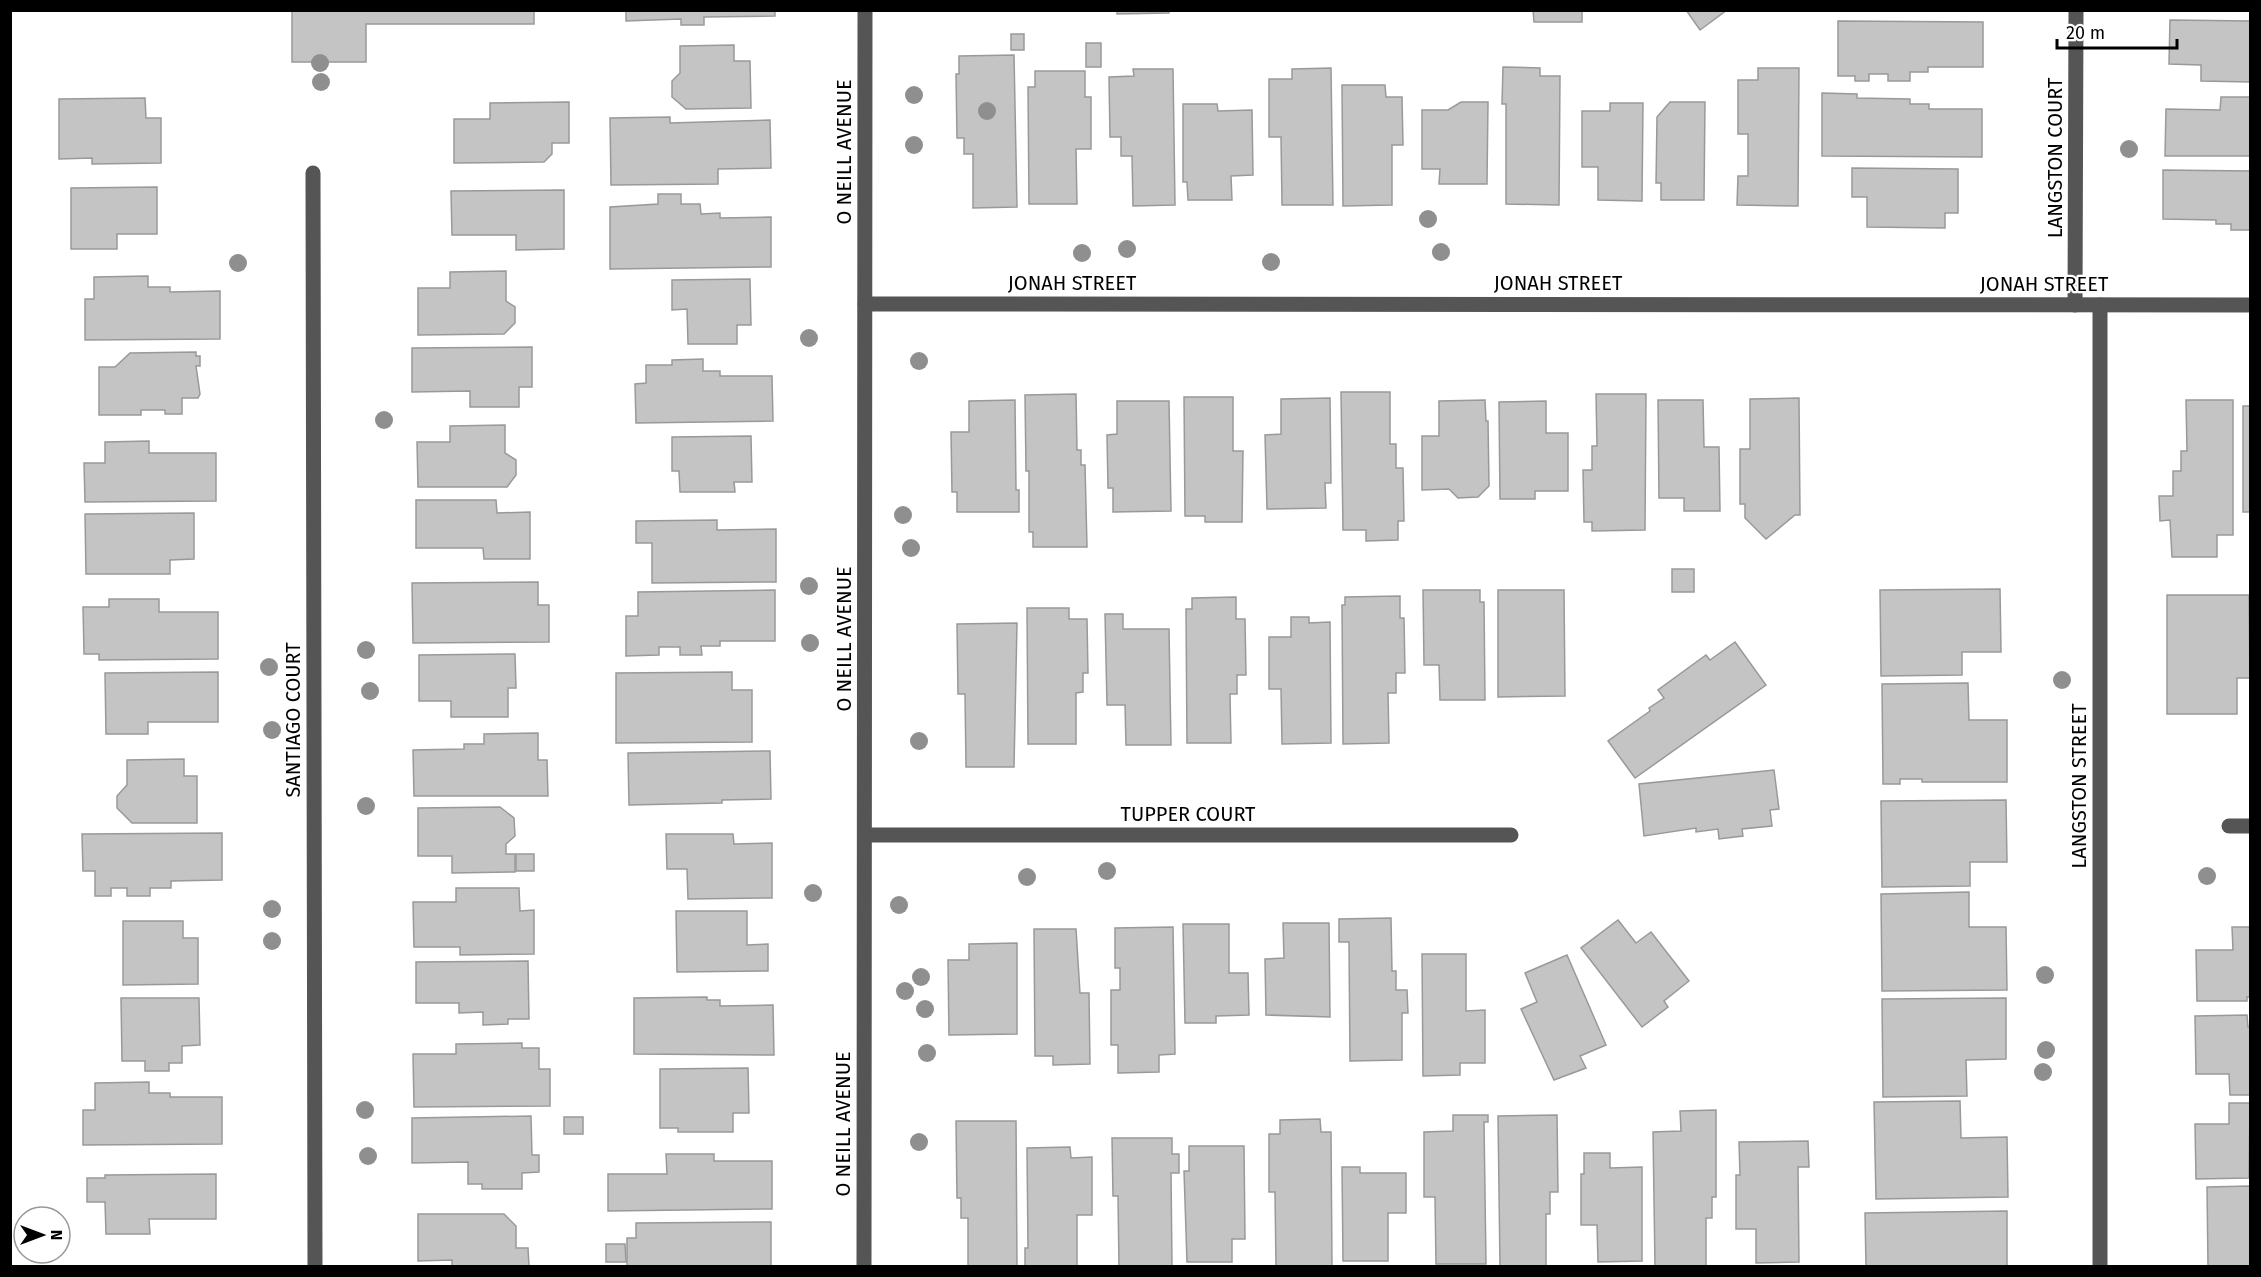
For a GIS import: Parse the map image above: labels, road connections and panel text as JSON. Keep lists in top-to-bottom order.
{
  "streets": {
    "street": [
      "O NEILL AVENUE",
      "LANGSTON COURT",
      "JONAH STREET",
      "SANTIAGO COURT",
      "LANGSTON STREET",
      "TUPPER COURT"
    ]
  },
  "crossings": [
    ["O NEILL AVENUE", "JONAH STREET"],
    ["O NEILL AVENUE", "TUPPER COURT"],
    ["LANGSTON COURT", "JONAH STREET"],
    ["JONAH STREET", "LANGSTON STREET"]
  ],
  "scale_bar": "20 m",
  "north": "right"
}
